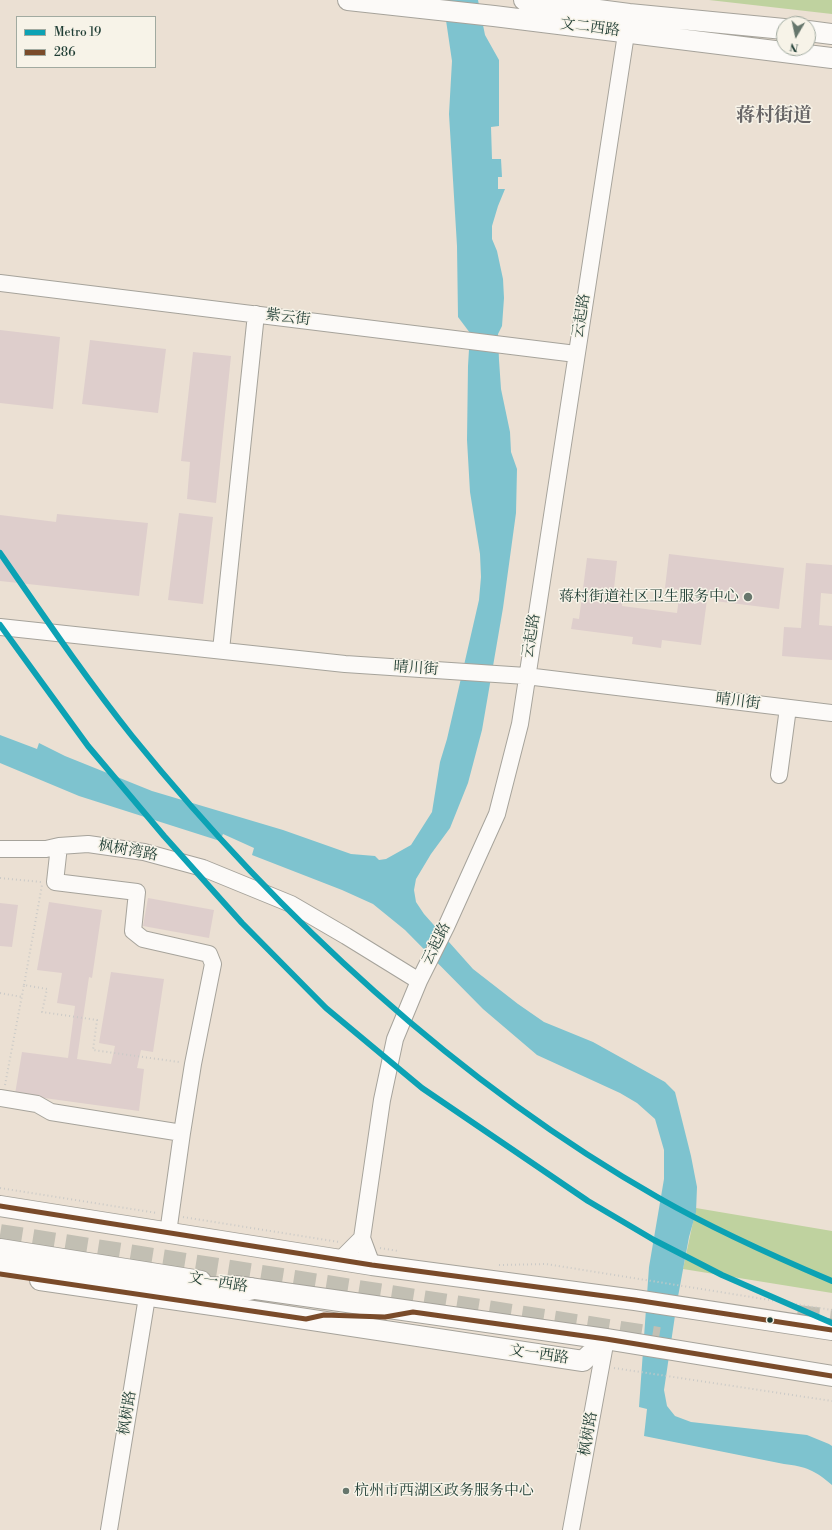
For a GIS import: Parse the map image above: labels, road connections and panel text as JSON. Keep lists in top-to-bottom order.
{
  "streets": {
    "main road": ["文二西路", "文一西路"],
    "street": [
      "云起路",
      "紫云街",
      "晴川街",
      "枫树湾路",
      "枫树路"
    ]
  },
  "crossings": [
    ["文二西路", "云起路"],
    ["云起路", "紫云街"],
    ["云起路", "晴川街"],
    ["云起路", "枫树湾路"],
    ["文一西路", "枫树路"]
  ],
  "districts": ["蒋村街道"],
  "places": ["蒋村街道社区卫生服务中心", "杭州市西湖区政务服务中心"],
  "lines": ["metro line 19", "transit line 286"],
  "legend": ["Metro 19", "286"],
  "north": "bottom"
}
